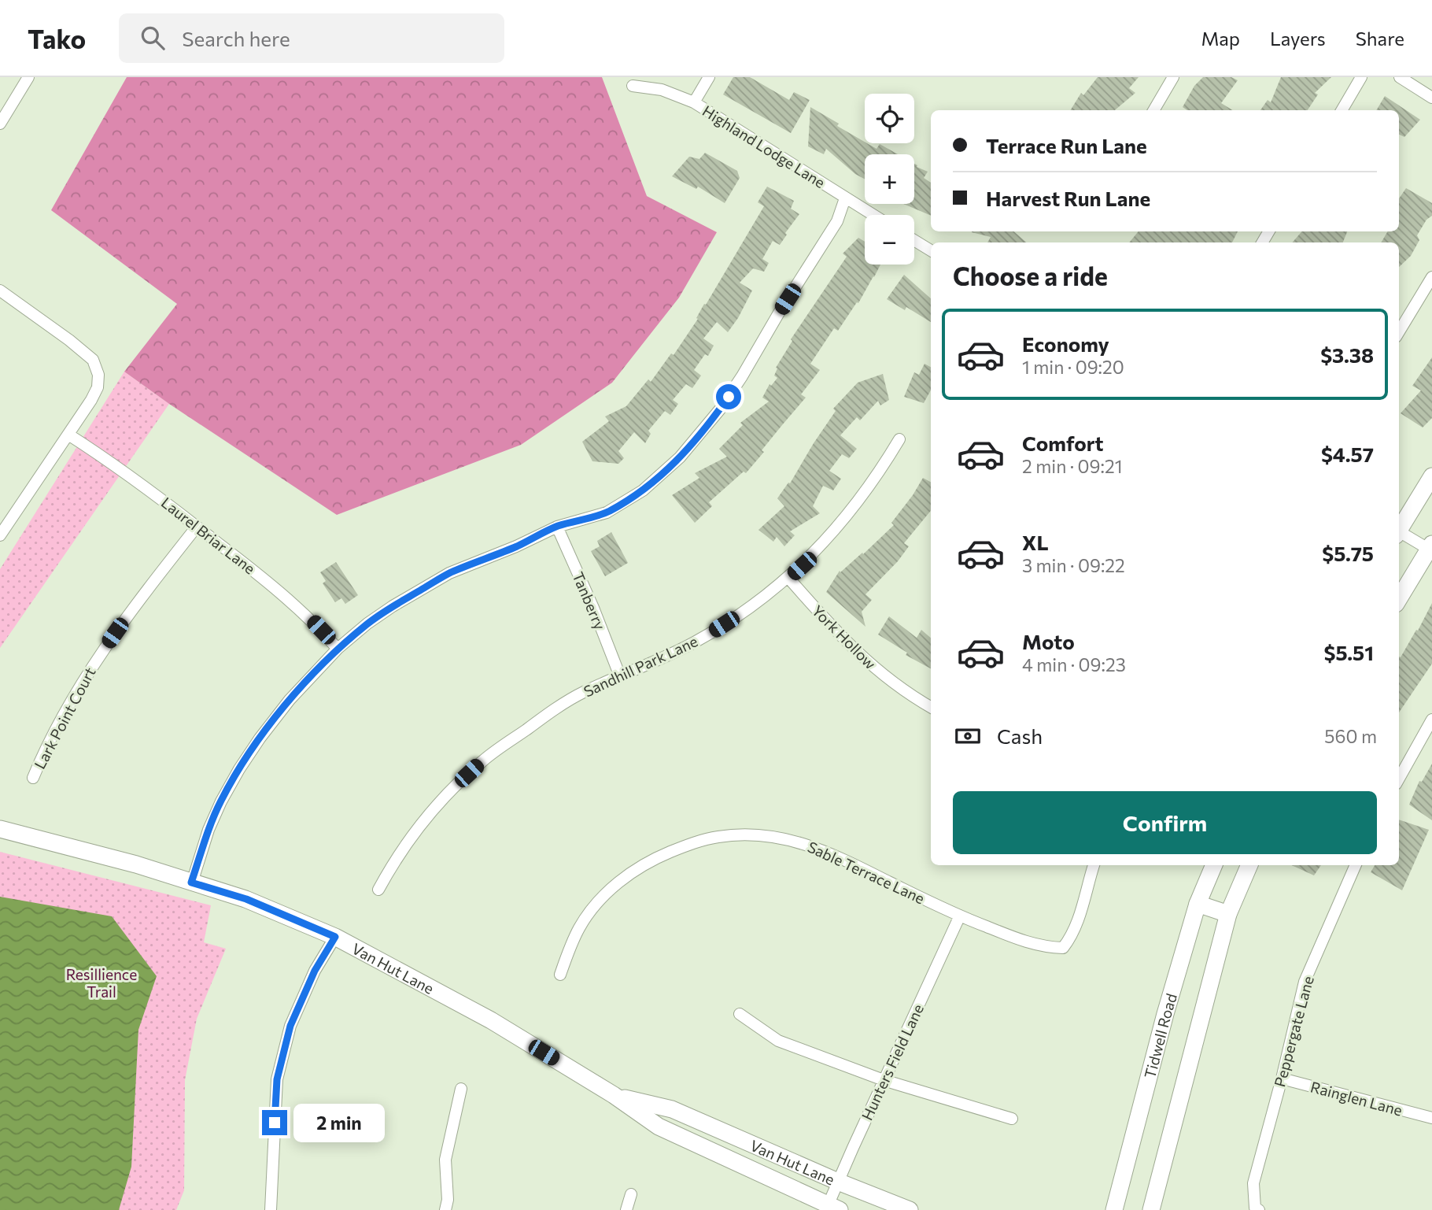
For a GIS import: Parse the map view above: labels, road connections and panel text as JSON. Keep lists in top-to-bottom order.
{
  "streets": {
    "street": [
      "Highland Lodge Lane",
      "Laurel Briar Lane",
      "Tanberry",
      "York Hollow",
      "Sandhill Park Lane",
      "Lark Point Court",
      "Sable Terrace Lane",
      "Van Hut Lane",
      "Peppergate Lane",
      "Tidwell Road",
      "Hunters Field Lane",
      "Rainglen Lane"
    ]
  },
  "crossings": [
    ["Laurel Briar Lane", "Lark Point Court"],
    ["Tanberry", "Sandhill Park Lane"],
    ["York Hollow", "Sandhill Park Lane"],
    ["Sable Terrace Lane", "Hunters Field Lane"],
    ["Van Hut Lane", "Hunters Field Lane"],
    ["Peppergate Lane", "Rainglen Lane"]
  ],
  "parks": ["Resillience Trail"],
  "page": {
    "header": "Tako",
    "search": "Search here",
    "nav": ["Map", "Layers", "Share"],
    "map_buttons": ["+", "−"],
    "banner": ["Terrace Run Lane", "Harvest Run Lane"],
    "heading": "Choose a ride",
    "list": [
      {
        "name": "Economy",
        "note": "1 min · 09:20",
        "value": "$3.38"
      },
      {
        "name": "Comfort",
        "note": "2 min · 09:21",
        "value": "$4.57"
      },
      {
        "name": "XL",
        "note": "3 min · 09:22",
        "value": "$5.75"
      },
      {
        "name": "Moto",
        "note": "4 min · 09:23",
        "value": "$5.51"
      }
    ],
    "pay": ["Cash", "560 m"],
    "buttons": "Confirm",
    "bubble": "2 min"
  }
}
